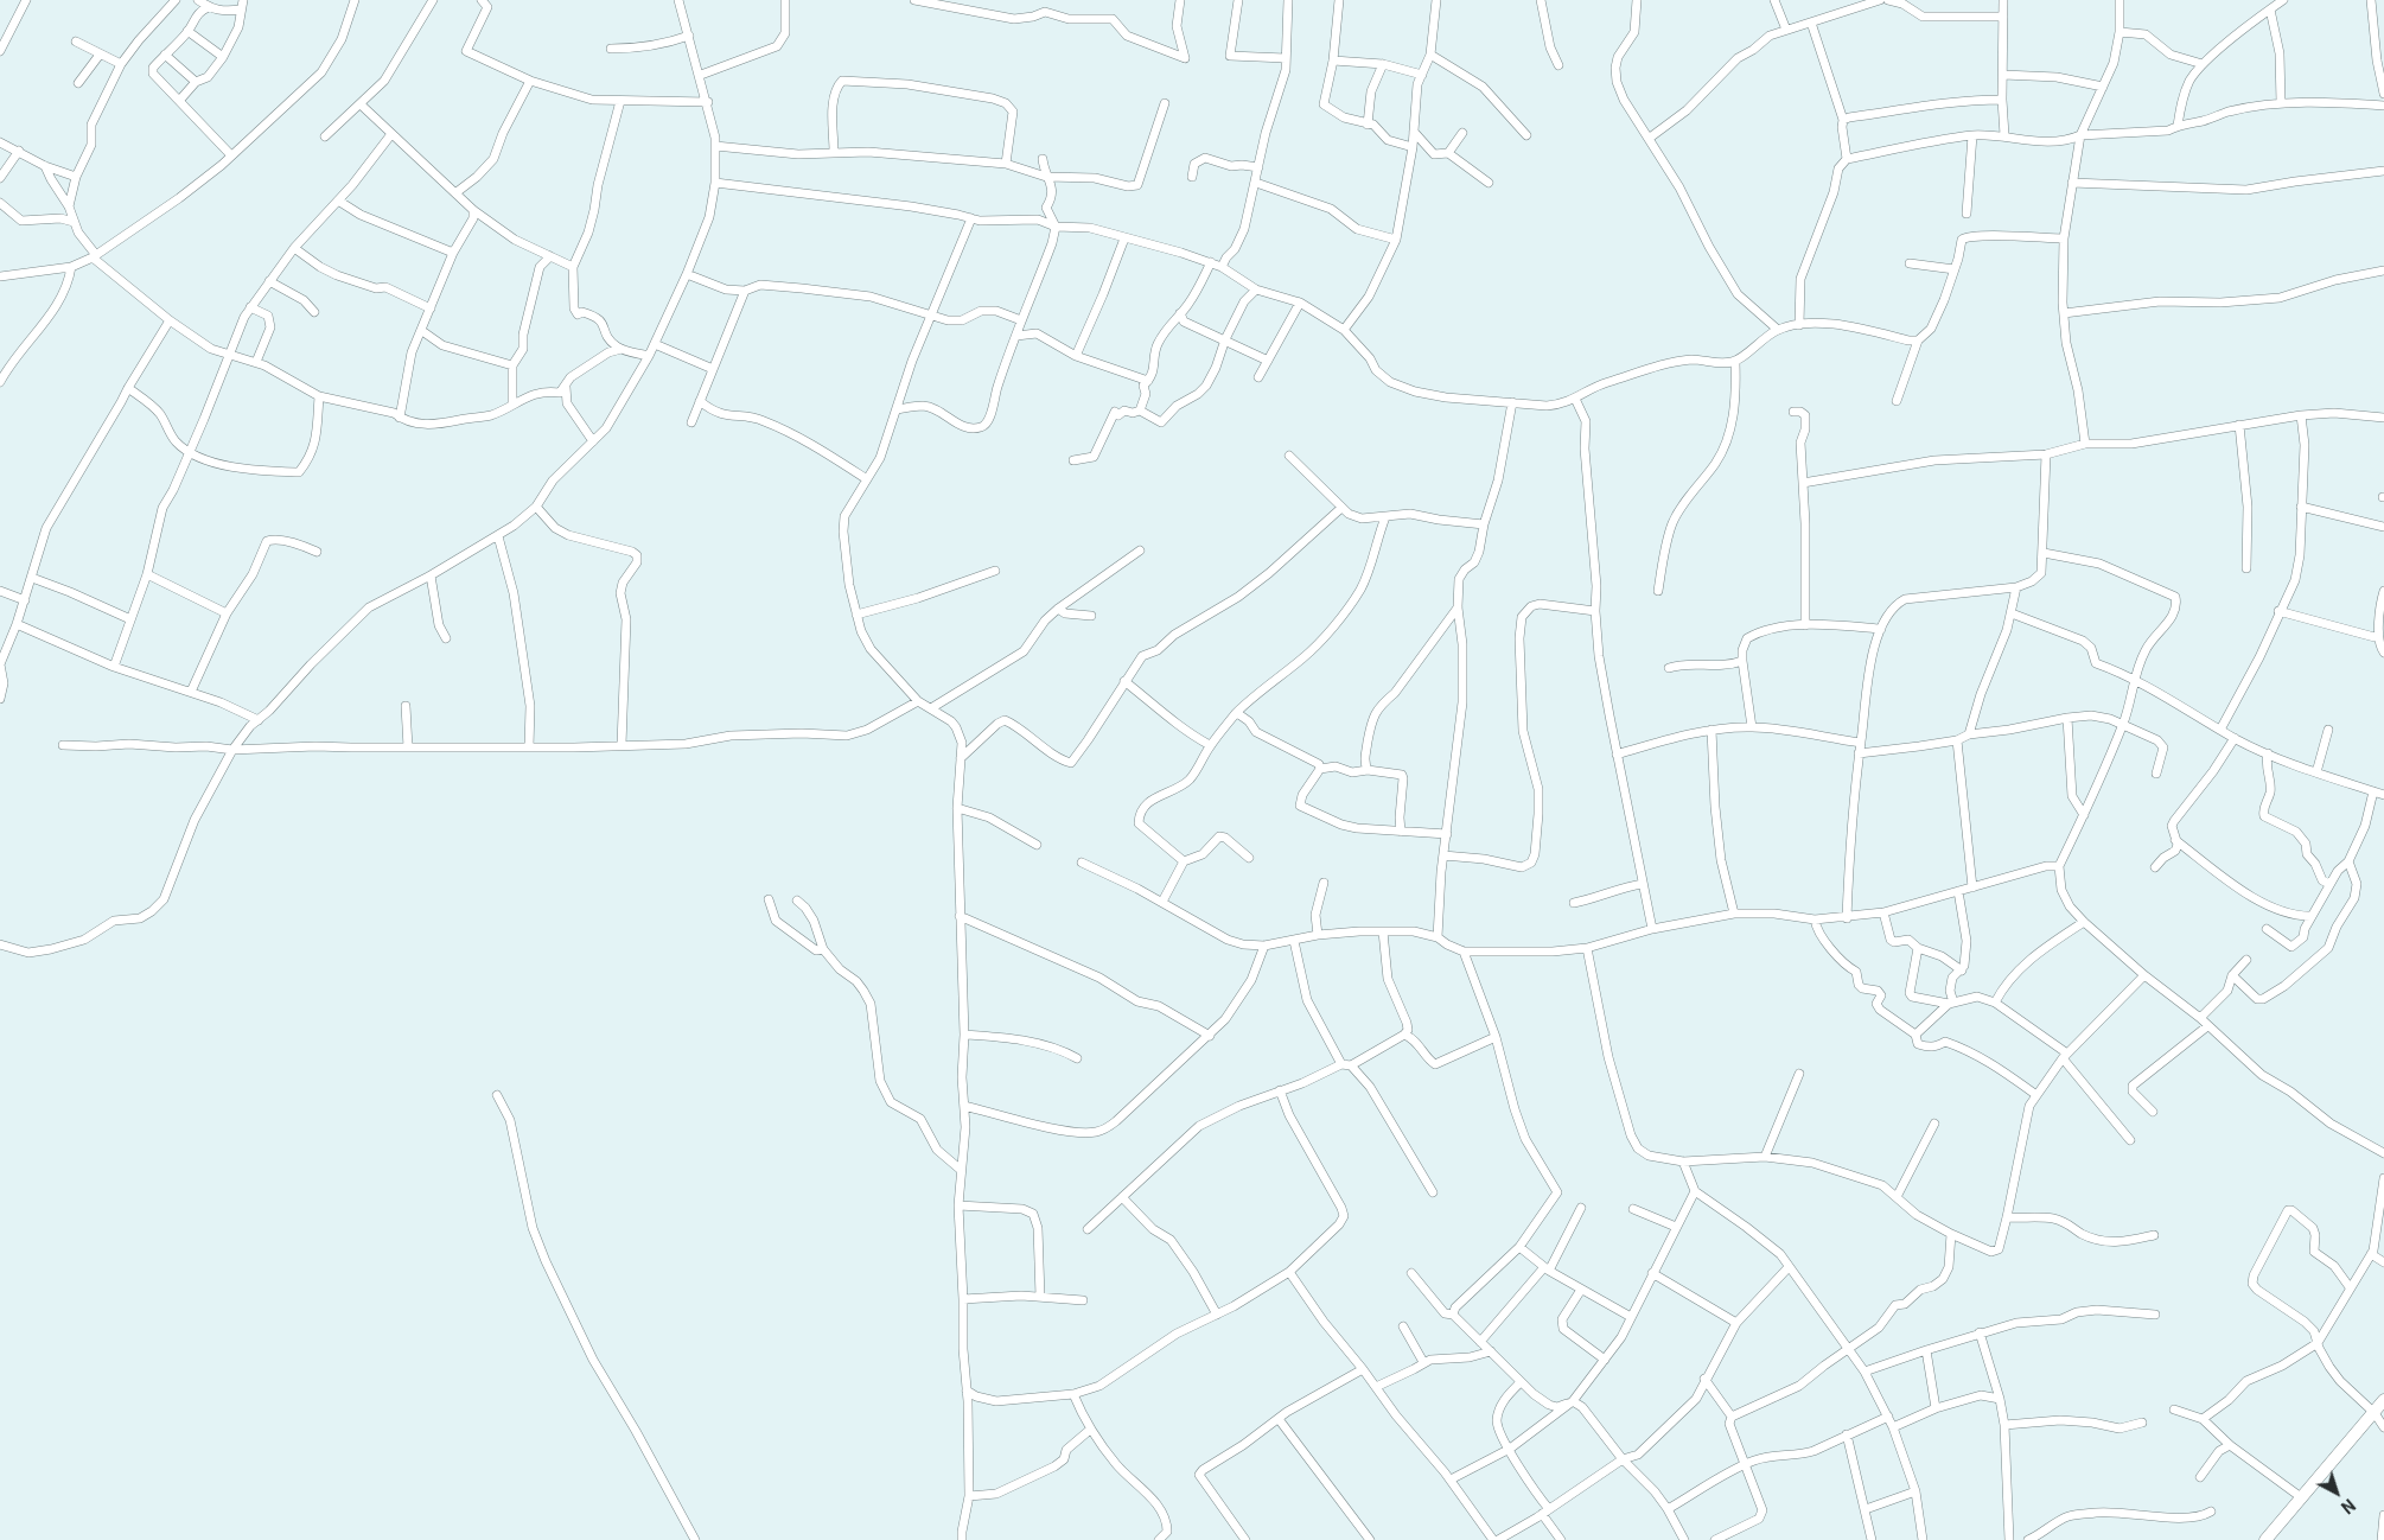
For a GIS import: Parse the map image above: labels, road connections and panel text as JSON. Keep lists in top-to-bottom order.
{
  "north": "bottom right"
}
